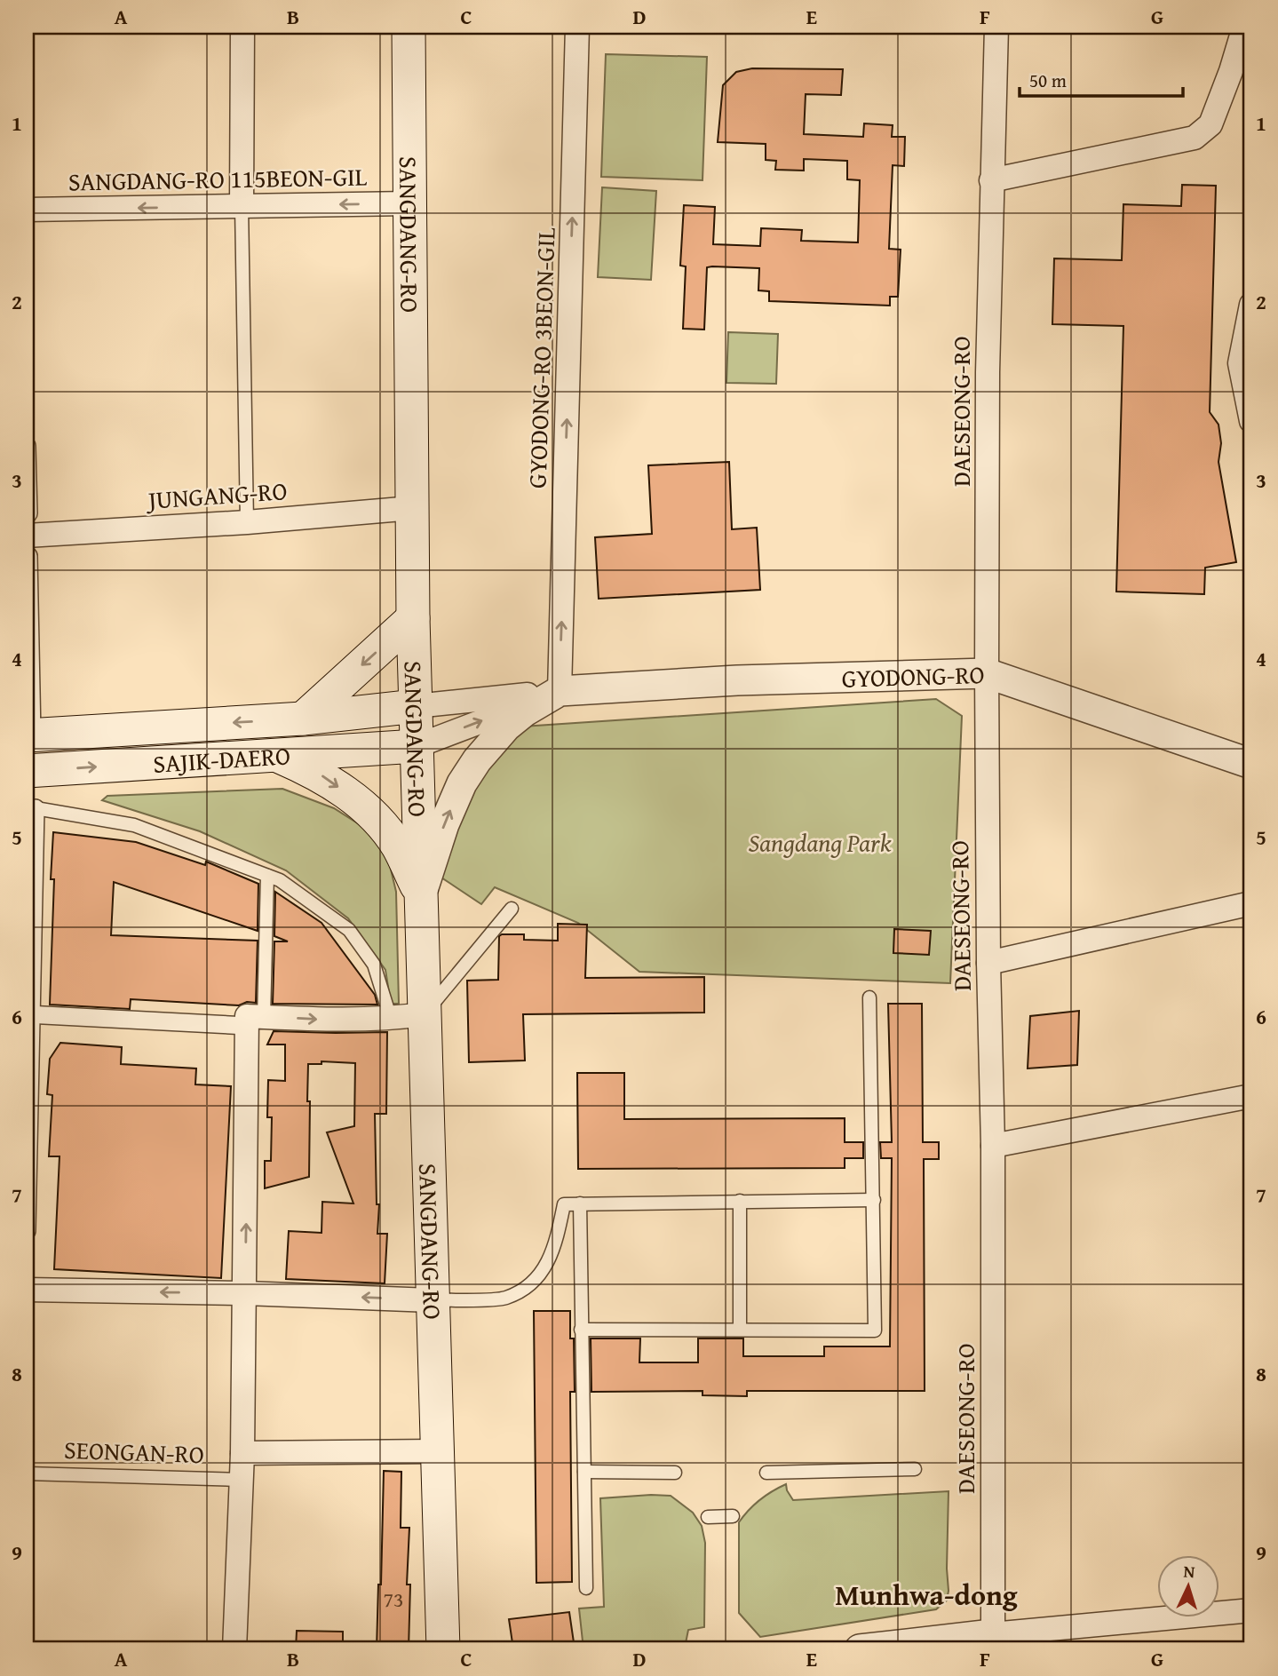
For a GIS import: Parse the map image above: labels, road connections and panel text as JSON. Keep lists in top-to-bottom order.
{
  "streets": {
    "main road": ["SANGDANG-RO", "SAJIK-DAERO"],
    "street": [
      "SANGDANG-RO 115BEON-GIL",
      "GYODONG-RO 3BEON-GIL",
      "DAESEONG-RO",
      "JUNGANG-RO",
      "GYODONG-RO"
    ],
    "lane": ["SEONGAN-RO"]
  },
  "crossings": [
    ["SANGDANG-RO 115BEON-GIL", "SANGDANG-RO"],
    ["SANGDANG-RO", "JUNGANG-RO"],
    ["SANGDANG-RO", "GYODONG-RO"],
    ["SANGDANG-RO", "SAJIK-DAERO"],
    ["GYODONG-RO 3BEON-GIL", "GYODONG-RO"],
    ["DAESEONG-RO", "GYODONG-RO"],
    ["GYODONG-RO", "SAJIK-DAERO"]
  ],
  "one_way": ["SANGDANG-RO 115BEON-GIL", "GYODONG-RO 3BEON-GIL"],
  "districts": ["Munhwa-dong"],
  "parks": ["Sangdang Park"],
  "house_numbers": ["73"],
  "scale_bar": "50 m",
  "north": "top",
  "grid": {
    "columns": [
      "A",
      "B",
      "C",
      "D",
      "E",
      "F",
      "G"
    ],
    "rows": [
      "1",
      "2",
      "3",
      "4",
      "5",
      "6",
      "7",
      "8",
      "9"
    ]
  }
}
